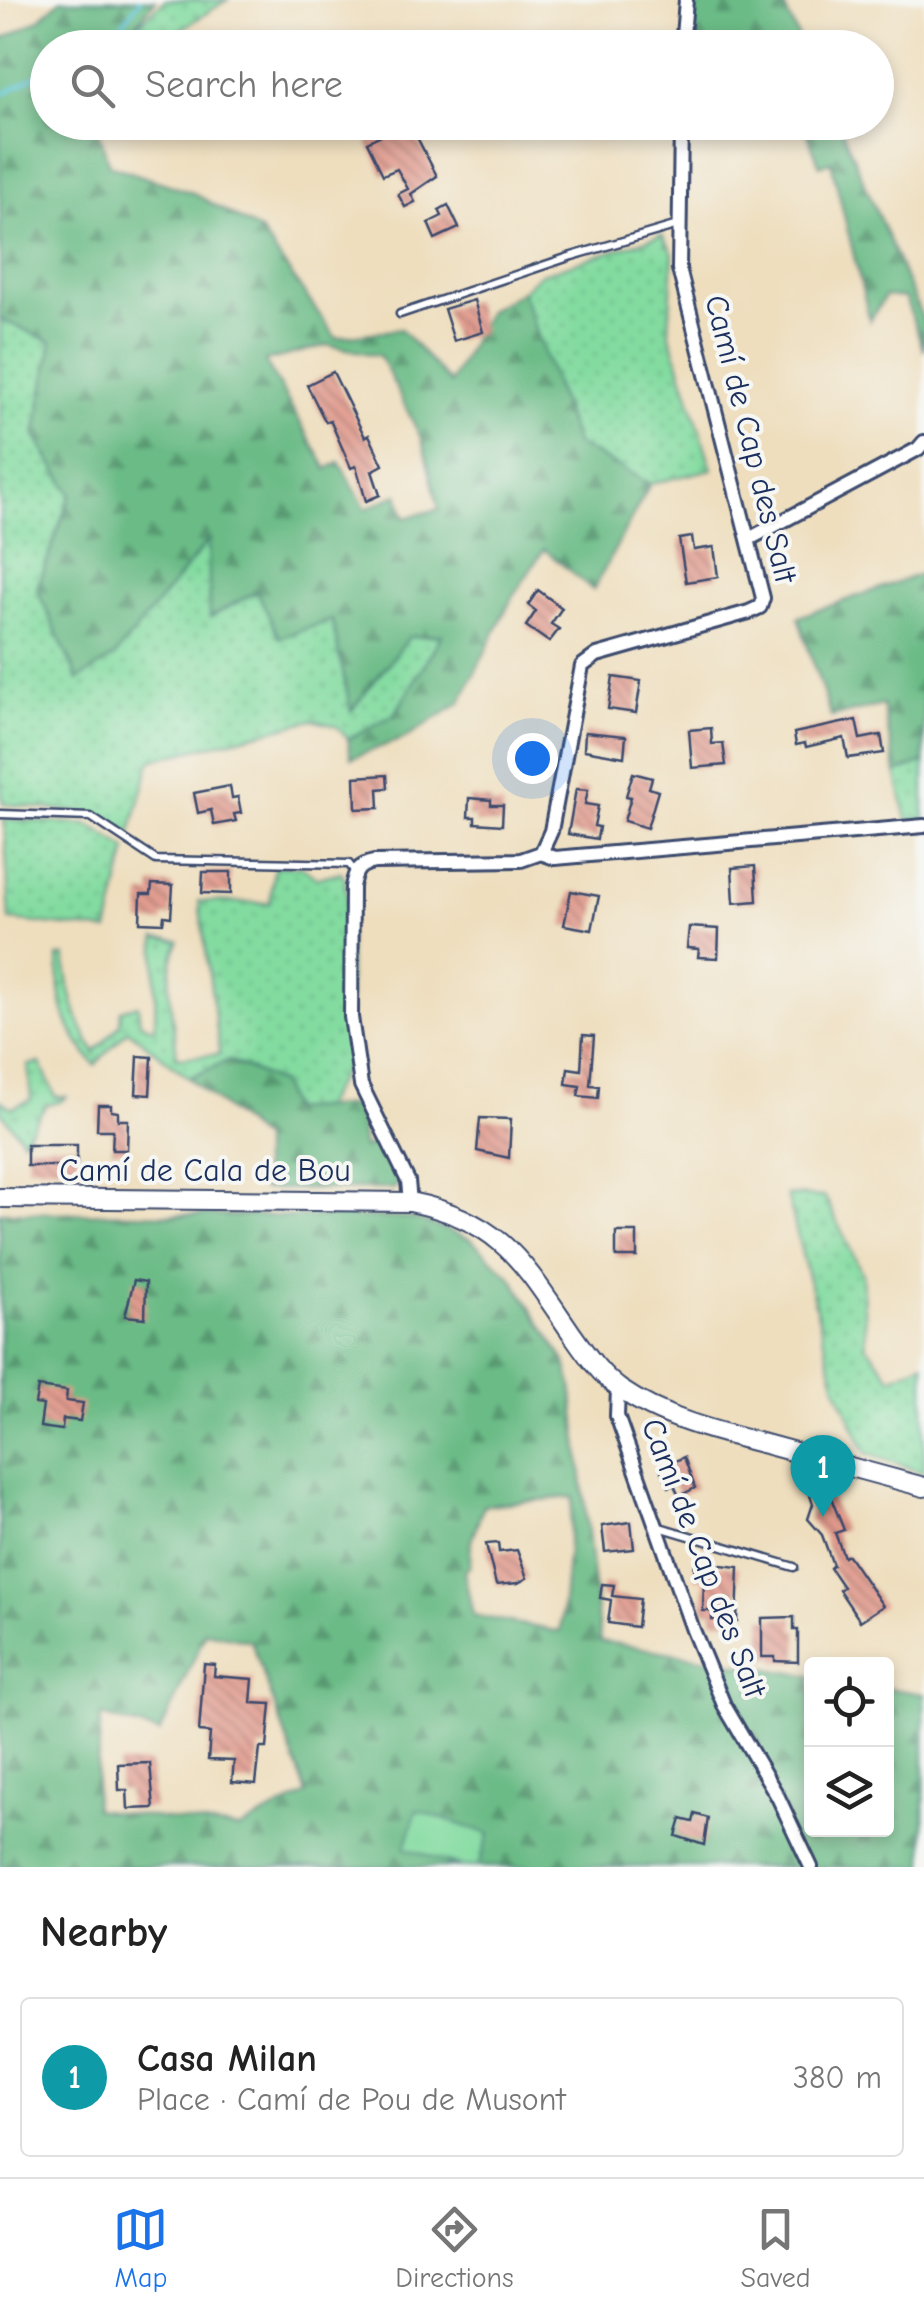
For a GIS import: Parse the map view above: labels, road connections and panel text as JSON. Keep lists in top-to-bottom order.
{
  "streets": {
    "street": ["Camí de Cap des Salt", "Camí de Cala de Bou"]
  },
  "crossings": [
    ["Camí de Cap des Salt", "Camí de Cala de Bou"]
  ],
  "page": {
    "search": "Search here",
    "pins": "1",
    "heading": "Nearby",
    "list": [
      {
        "mark": "1",
        "name": "Casa Milan",
        "note": "Place · Camí de Pou de Musont",
        "value": "380 m"
      }
    ],
    "nav": ["Map", "Directions", "Saved"]
  }
}
